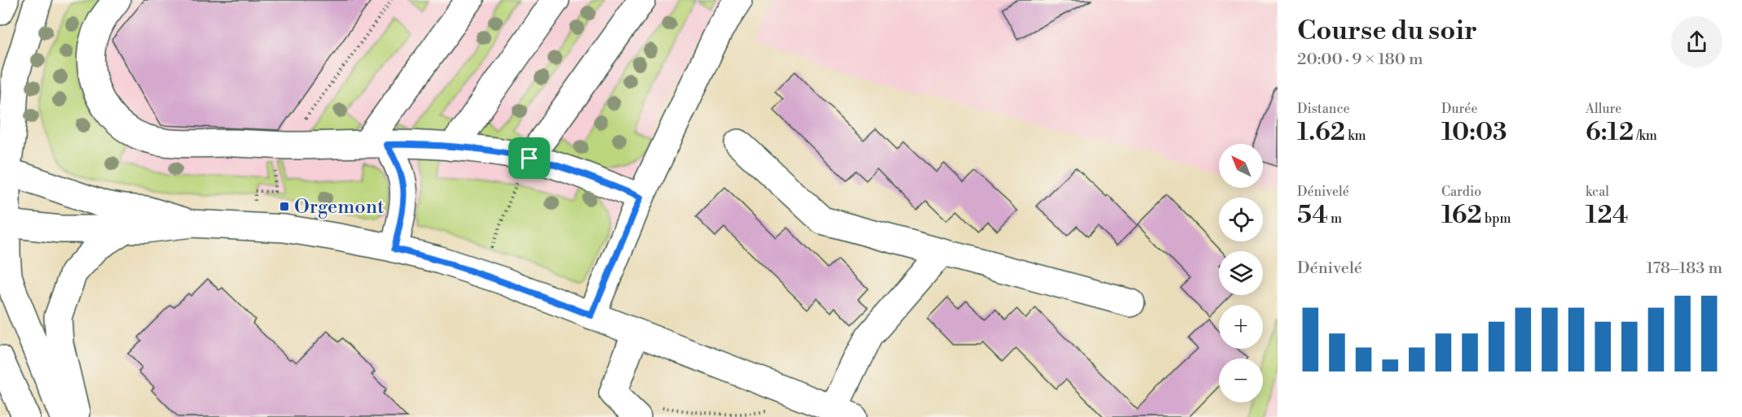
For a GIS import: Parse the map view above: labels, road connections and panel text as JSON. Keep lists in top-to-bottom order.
{
  "places": {
    "transit": ["Orgemont"]
  },
  "north": "top left",
  "page": {
    "heading": ["Course du soir", "20:00 · 9 × 180 m"],
    "stats": [
      ["Distance", "1.62 km"],
      ["Durée", "10:03"],
      ["Allure", "6:12 /km"],
      ["Dénivelé", "54 m"],
      ["Cardio", "162 bpm"],
      ["kcal", "124"]
    ],
    "map_buttons": ["+", "−"],
    "chart": ["Dénivelé", "178–183 m"]
  }
}
